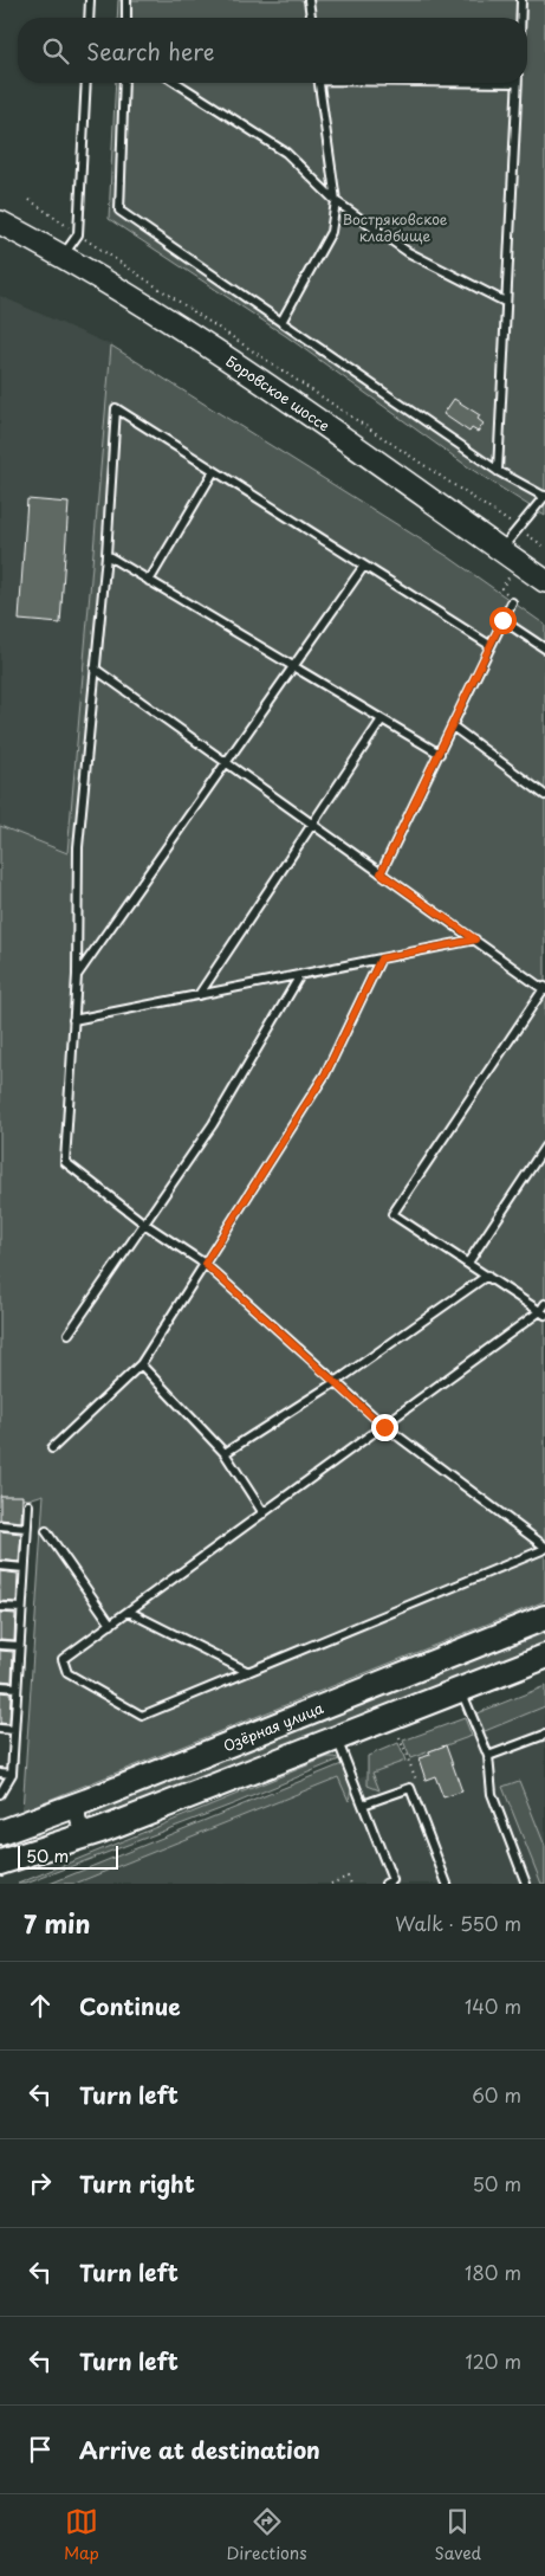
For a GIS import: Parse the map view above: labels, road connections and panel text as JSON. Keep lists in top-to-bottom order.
{
  "streets": {
    "main road": ["Озёрная улица"],
    "street": ["Боровское шоссе"]
  },
  "parks": ["Востряковское кладбище"],
  "scale_bar": "50 m",
  "page": {
    "search": "Search here",
    "scale": "50 m",
    "heading": ["7 min", "Walk · 550 m"],
    "list": [
      ["Continue", "140 m"],
      ["Turn left", "60 m"],
      ["Turn right", "50 m"],
      ["Turn left", "180 m"],
      ["Turn left", "120 m"],
      "Arrive at destination"
    ],
    "nav": ["Map", "Directions", "Saved"]
  }
}
